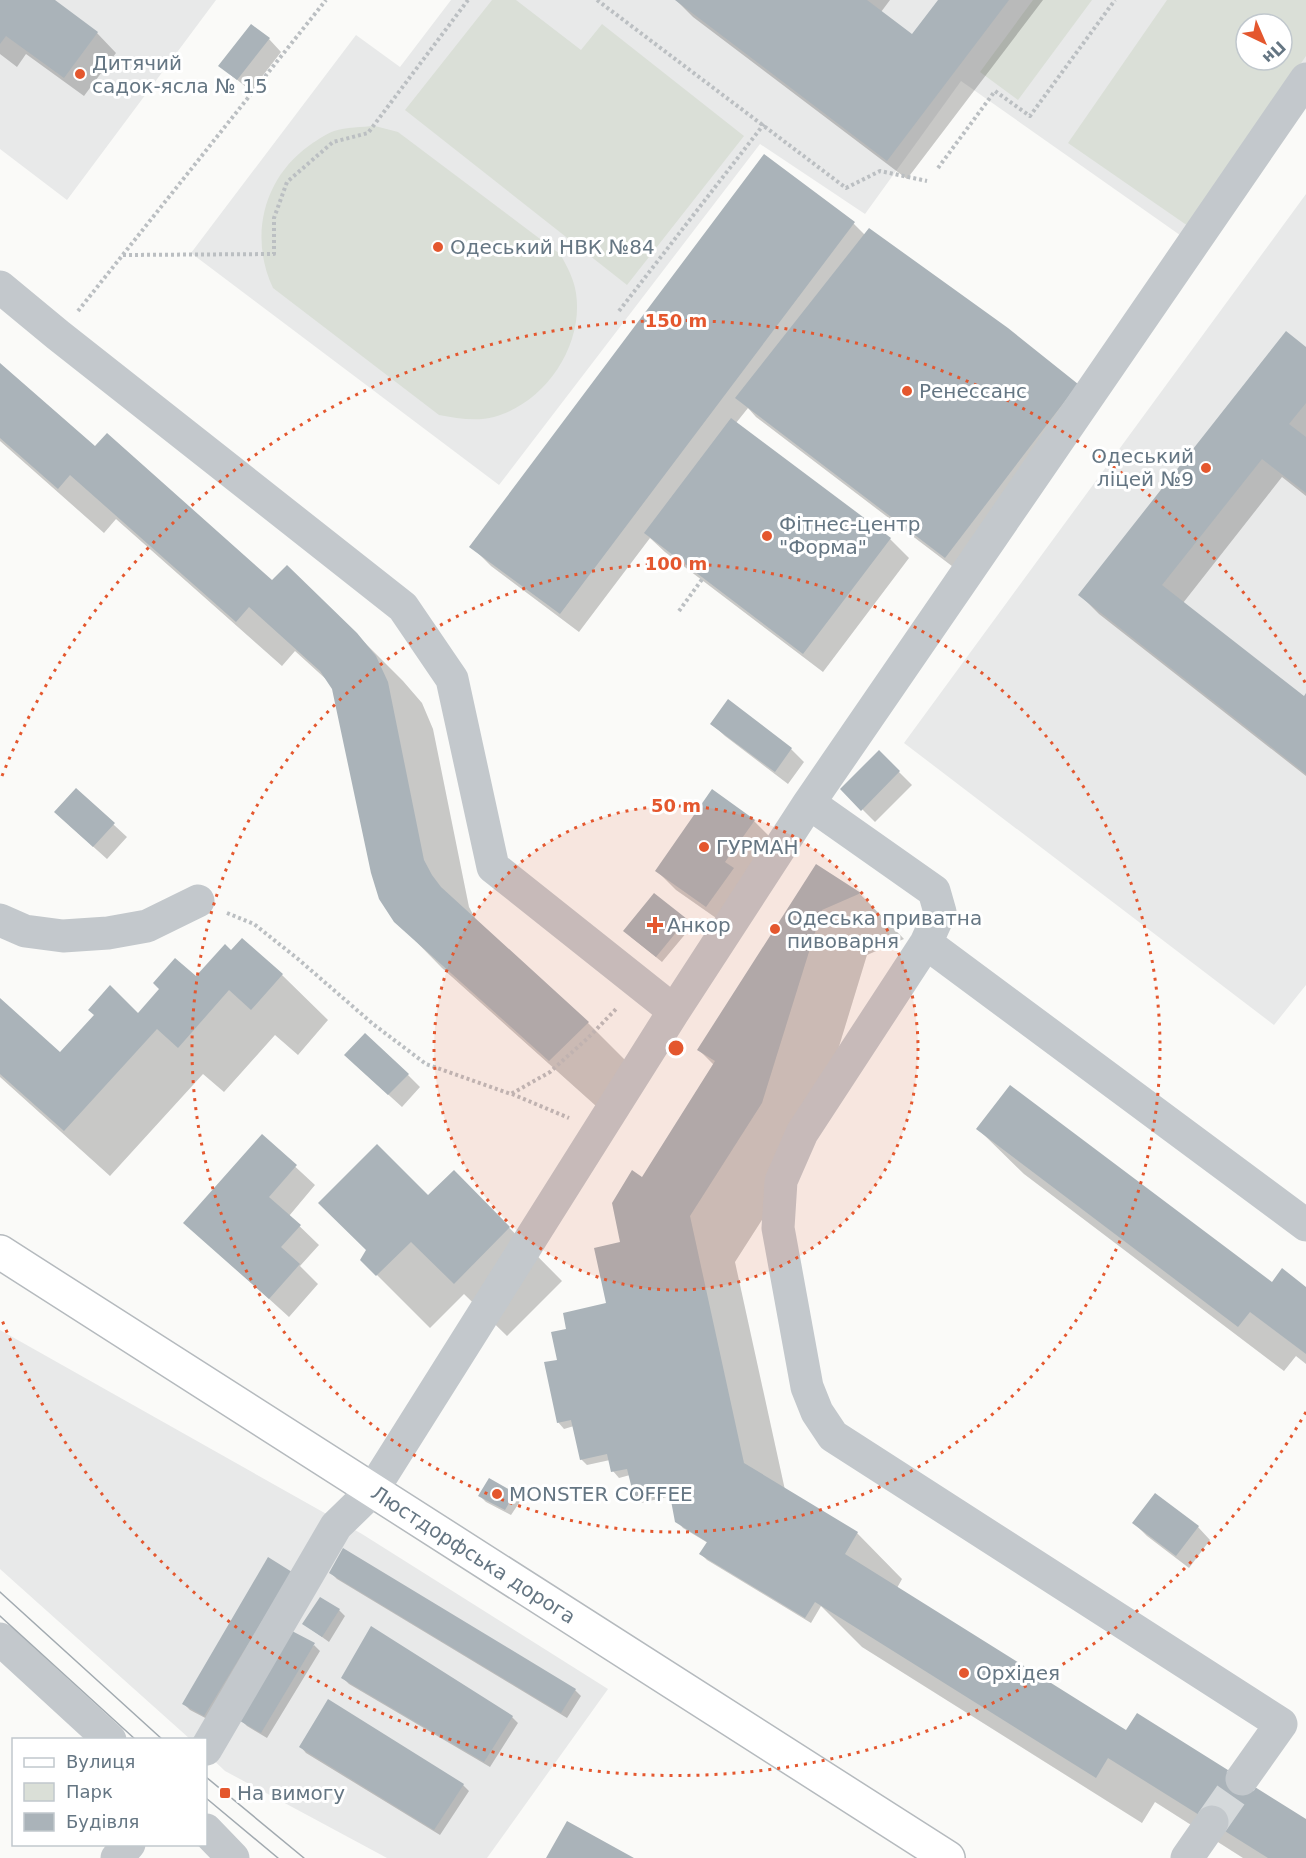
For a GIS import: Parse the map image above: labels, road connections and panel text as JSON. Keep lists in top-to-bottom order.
{
  "streets": {
    "main road": ["Люстдорфська дорога"]
  },
  "places": {
    "other": [
      "Дитячий садок-ясла № 15",
      "Одеський НВК №84",
      "Ренессанс",
      "Одеський ліцей №9",
      "Фітнес-центр \"Форма\"",
      "ГУРМАН",
      "Одеська приватна пивоварня",
      "MONSTER COFFEE",
      "Орхідея"
    ],
    "health": ["Анкор"],
    "transit": ["На вимогу"]
  },
  "legend": ["Вулиця", "Парк", "Будівля"],
  "north": "bottom right",
  "rings": ["150 m", "100 m", "50 m"]
}
